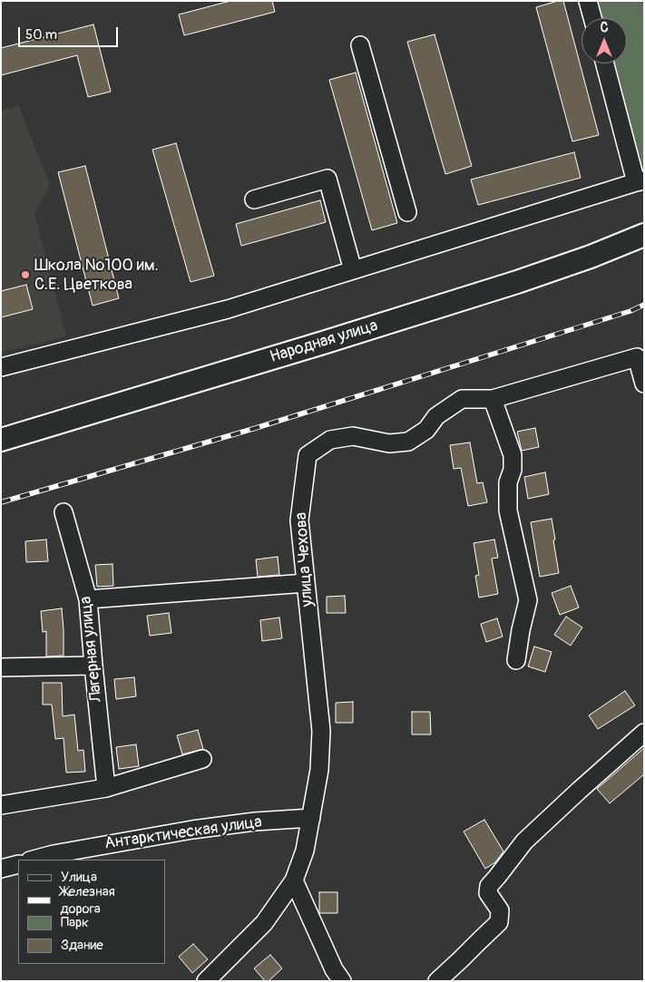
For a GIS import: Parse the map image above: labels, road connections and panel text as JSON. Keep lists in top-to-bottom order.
{
  "streets": {
    "main road": ["Народная улица"],
    "street": ["улица Чехова", "Лагерная улица", "Антарктическая улица"]
  },
  "crossings": [
    ["улица Чехова", "Антарктическая улица"]
  ],
  "places": ["Школа №100 им. С.Е. Цветкова"],
  "legend": [
    "Улица",
    "Железная дорога",
    "Парк",
    "Здание"
  ],
  "scale_bar": "50 m",
  "north": "top"
}
